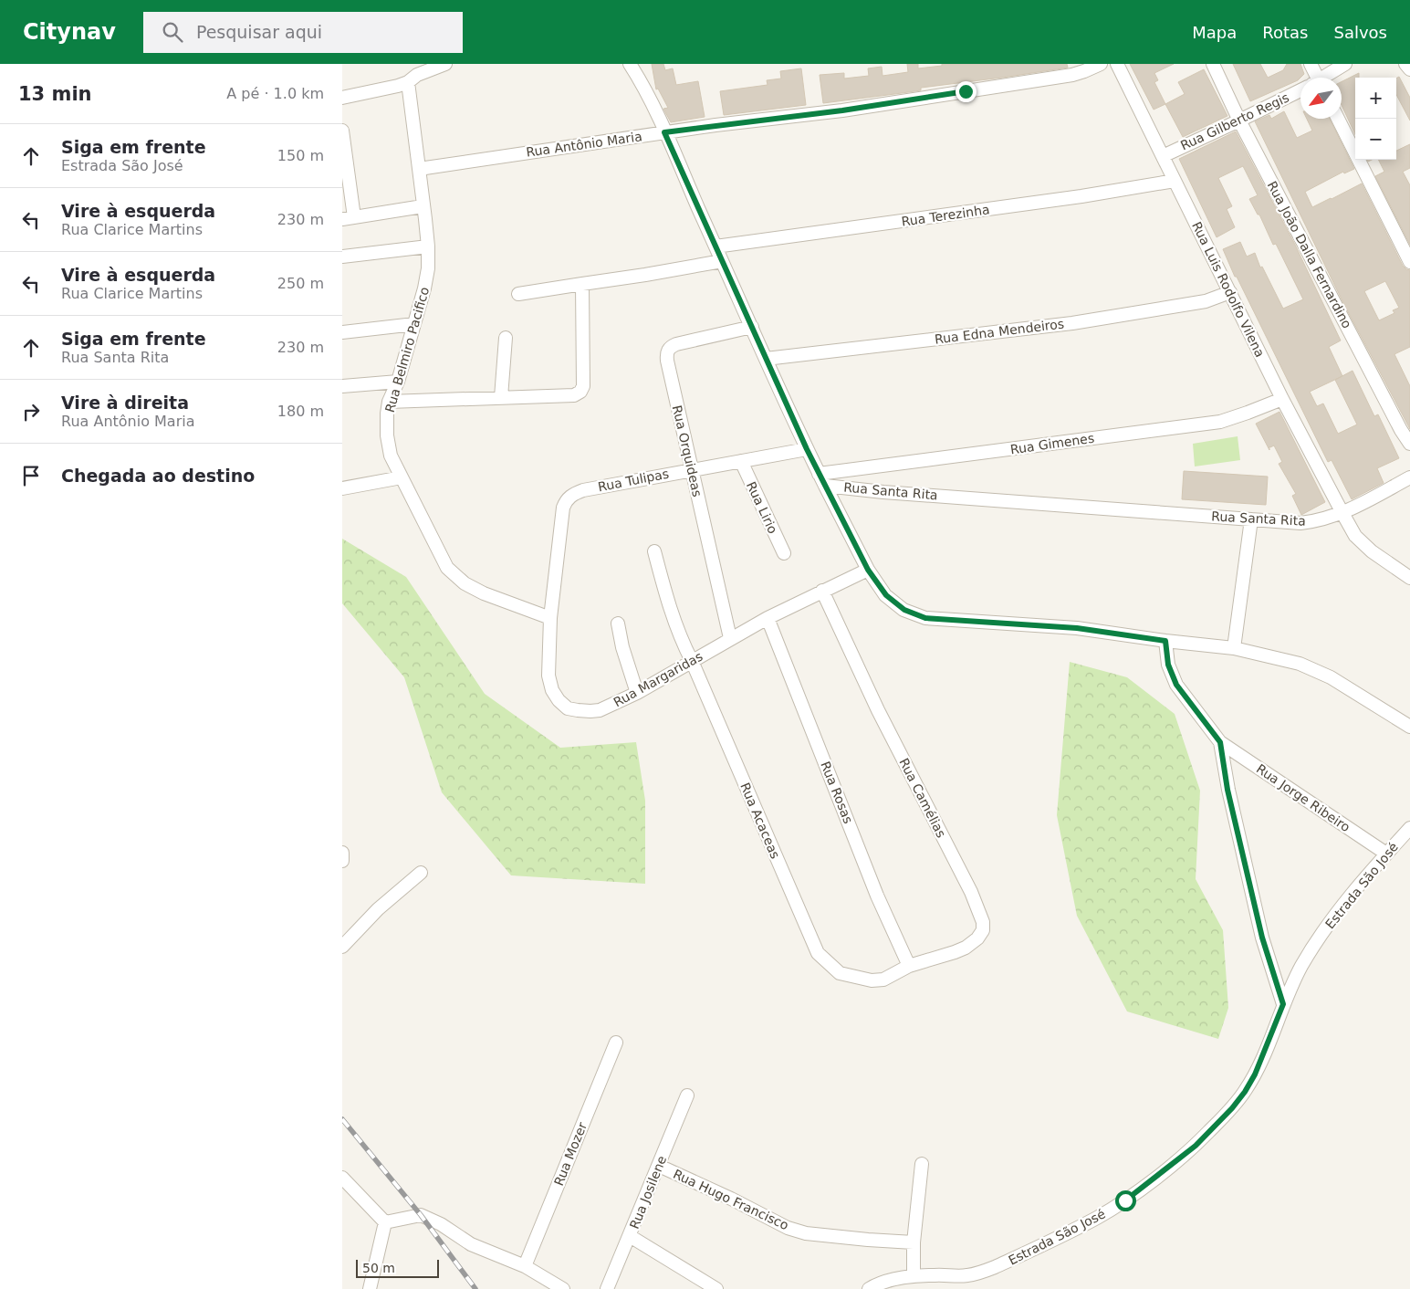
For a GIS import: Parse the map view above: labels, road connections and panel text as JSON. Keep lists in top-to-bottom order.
{
  "streets": {
    "street": [
      "Rua Gilberto Regis",
      "Rua Antônio Maria",
      "Rua Terezinha",
      "Rua João Dalla Fernardino",
      "Rua Luis Rodolfo Vilena",
      "Rua Edna Mendeiros",
      "Rua Belmiro Pacifico",
      "Rua Gimenes",
      "Rua Orquideas",
      "Rua Tulipas",
      "Rua Santa Rita",
      "Rua Lirio",
      "Rua Margaridas",
      "Rua Rosas",
      "Rua Camélias",
      "Rua Jorge Ribeiro",
      "Rua Acaceas",
      "Estrada São José",
      "Rua Mozer",
      "Rua Josilene",
      "Rua Hugo Francisco"
    ]
  },
  "crossings": [
    ["Rua Gilberto Regis", "Rua João Dalla Fernardino"],
    ["Rua Gilberto Regis", "Rua Luis Rodolfo Vilena"],
    ["Rua Antônio Maria", "Rua Belmiro Pacifico"],
    ["Rua Terezinha", "Rua Luis Rodolfo Vilena"],
    ["Rua Luis Rodolfo Vilena", "Rua Edna Mendeiros"],
    ["Rua Luis Rodolfo Vilena", "Rua Gimenes"],
    ["Rua Luis Rodolfo Vilena", "Rua Santa Rita"],
    ["Rua Belmiro Pacifico", "Rua Margaridas"],
    ["Rua Gimenes", "Rua Santa Rita"],
    ["Rua Orquideas", "Rua Tulipas"],
    ["Rua Orquideas", "Rua Margaridas"],
    ["Rua Tulipas", "Rua Lirio"],
    ["Rua Tulipas", "Rua Margaridas"],
    ["Rua Margaridas", "Rua Rosas"],
    ["Rua Margaridas", "Rua Camélias"],
    ["Rua Margaridas", "Rua Acaceas"],
    ["Rua Rosas", "Rua Camélias"],
    ["Rua Camélias", "Rua Acaceas"],
    ["Rua Jorge Ribeiro", "Estrada São José"],
    ["Rua Josilene", "Rua Hugo Francisco"]
  ],
  "scale_bar": "50 m",
  "north": "bottom left",
  "page": {
    "header": "Citynav",
    "search": "Pesquisar aqui",
    "nav": ["Mapa", "Rotas", "Salvos"],
    "heading": ["13 min", "A pé · 1.0 km"],
    "map_buttons": ["+", "−"],
    "list": [
      ["Siga em frente", "Estrada São José", "150 m"],
      ["Vire à esquerda", "Rua Clarice Martins", "230 m"],
      ["Vire à esquerda", "Rua Clarice Martins", "250 m"],
      ["Siga em frente", "Rua Santa Rita", "230 m"],
      ["Vire à direita", "Rua Antônio Maria", "180 m"],
      "Chegada ao destino"
    ],
    "scale": "50 m"
  }
}
